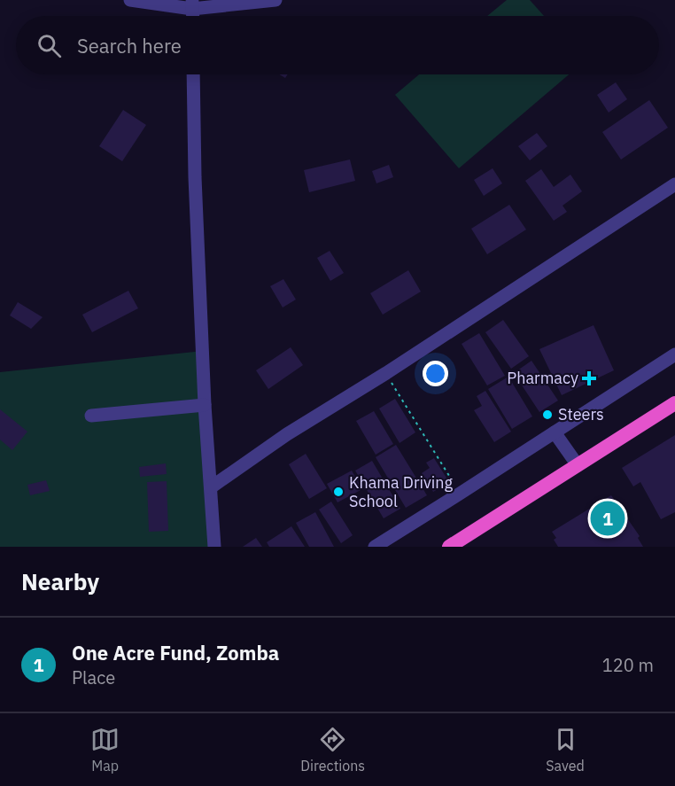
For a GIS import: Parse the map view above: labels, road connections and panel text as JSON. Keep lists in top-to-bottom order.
{
  "places": {
    "health": ["Pharmacy"],
    "other": ["Steers", "Khama Driving School"]
  },
  "page": {
    "search": "Search here",
    "pins": "1",
    "heading": "Nearby",
    "list": [
      {
        "mark": "1",
        "name": "One Acre Fund, Zomba",
        "note": "Place",
        "value": "120 m"
      }
    ],
    "nav": ["Map", "Directions", "Saved"]
  }
}
